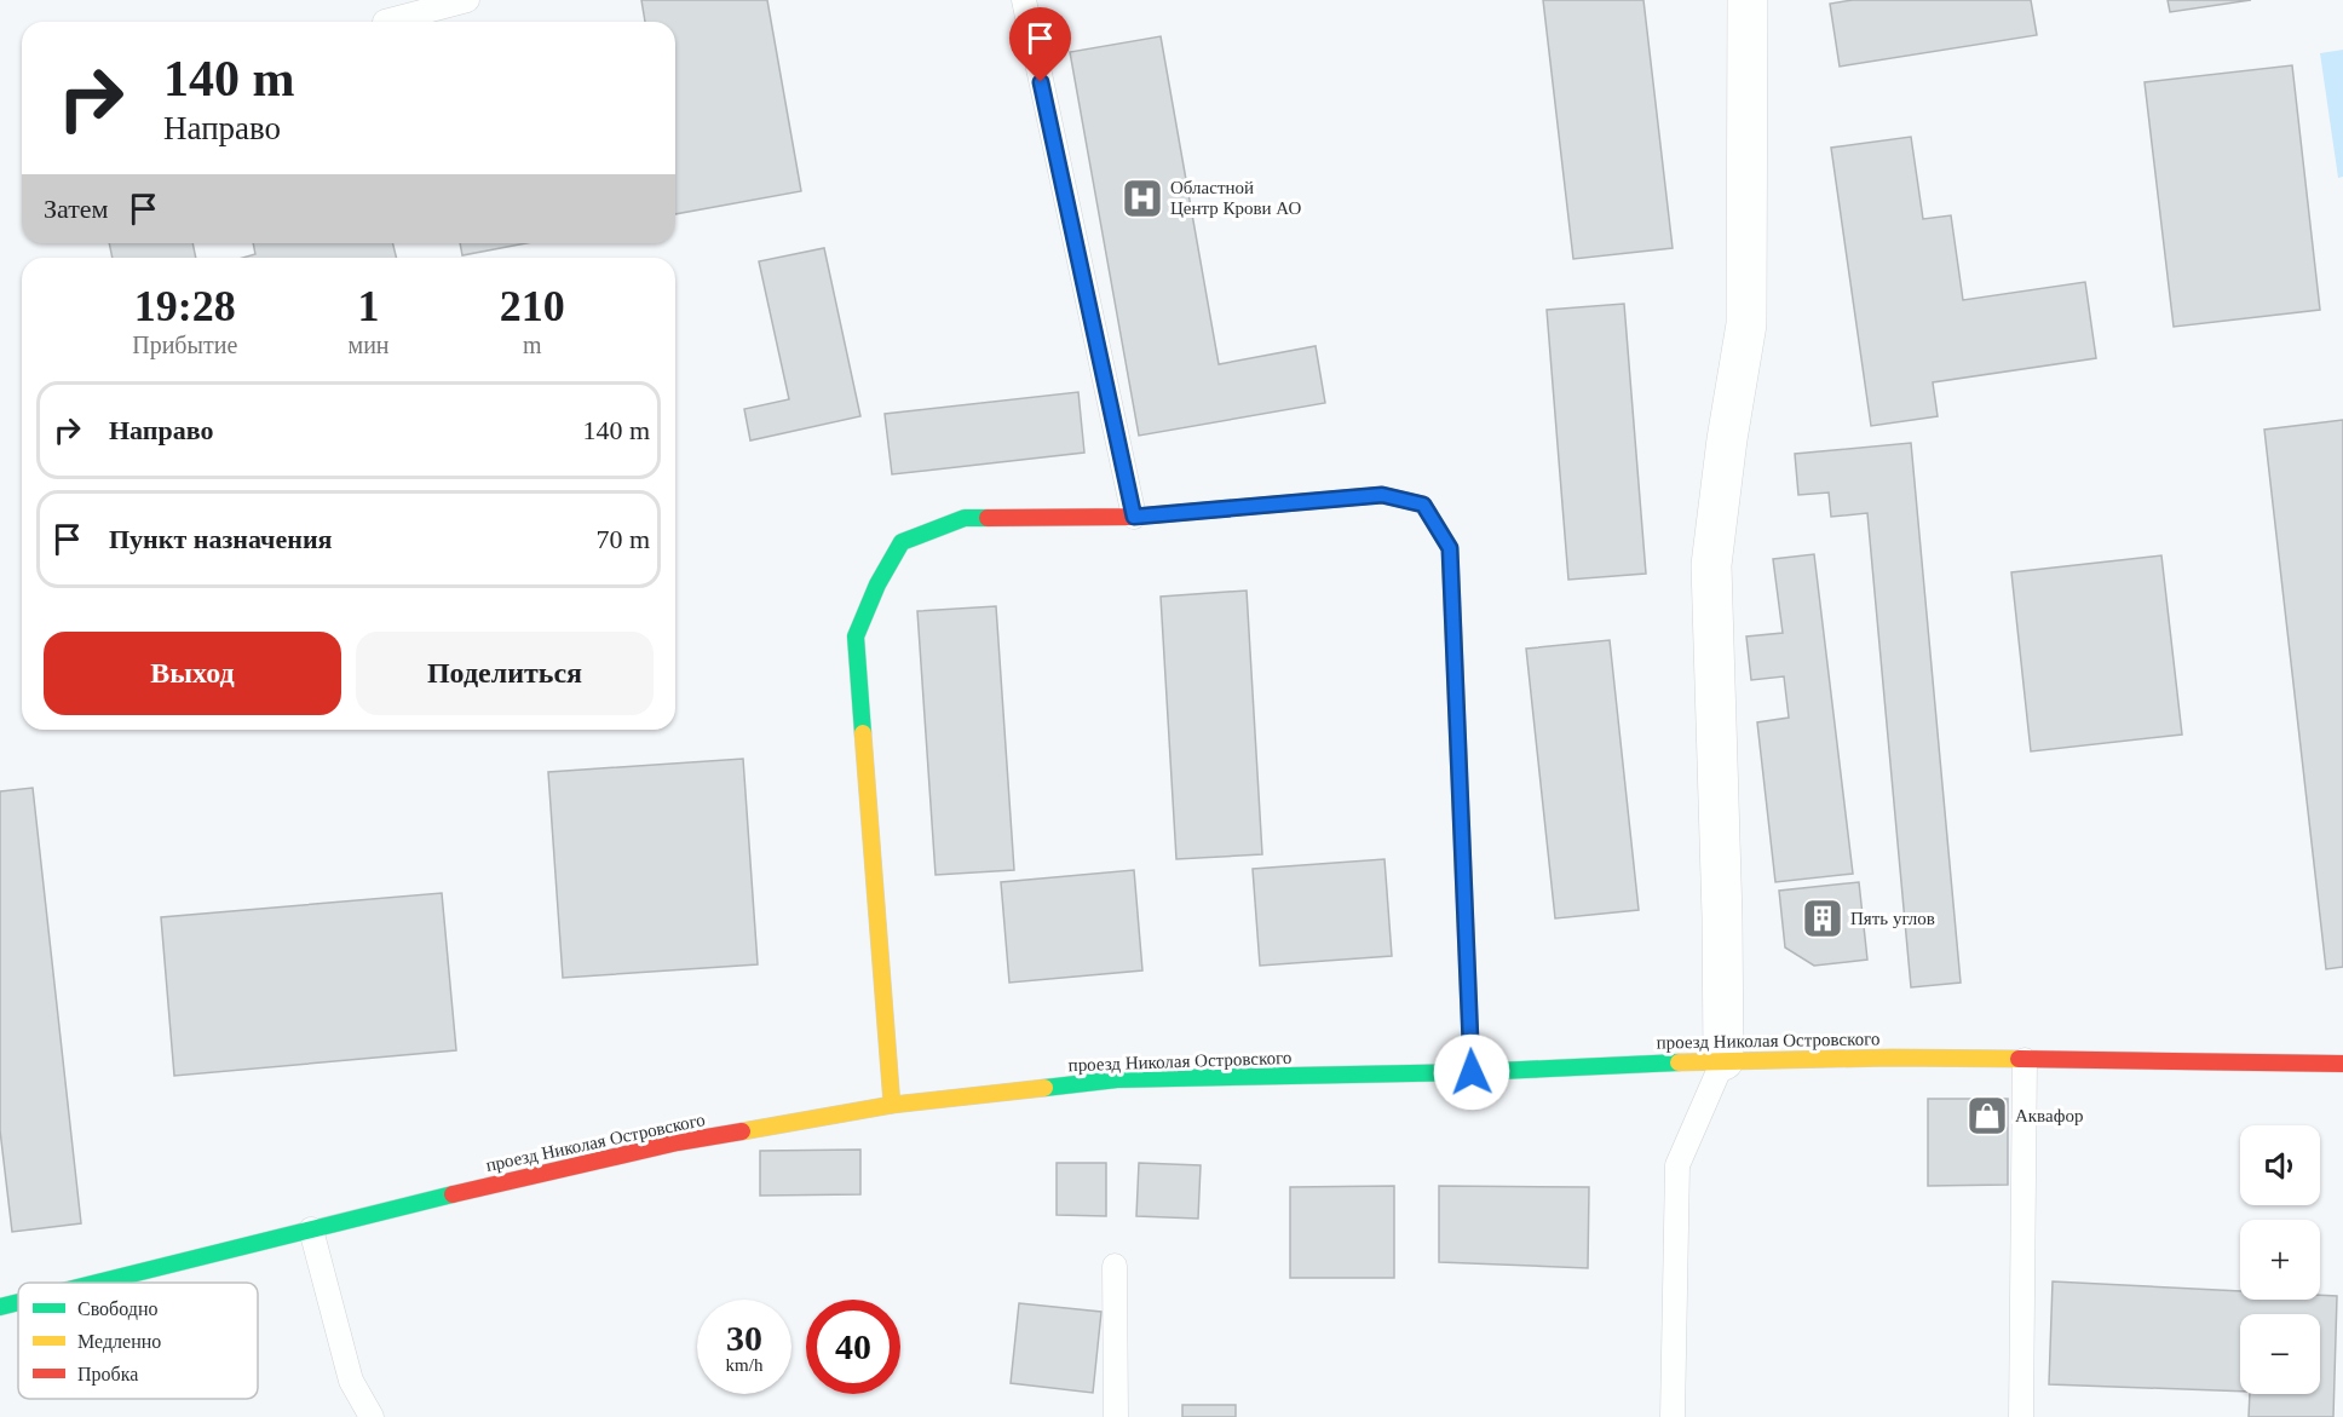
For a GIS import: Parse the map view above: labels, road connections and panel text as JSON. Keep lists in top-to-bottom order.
{
  "streets": {
    "street": ["проезд Николая Островского"]
  },
  "places": {
    "hospital": ["Областной Центр Крови АО"],
    "building": ["Пять углов"],
    "shop": ["Аквафор"]
  },
  "legend": ["Свободно", "Медленно", "Пробка"],
  "page": {
    "turn": ["140 m", "Направо"],
    "then": "Затем",
    "eta": [
      "19:28",
      "Прибытие",
      "1",
      "мин",
      "210",
      "m"
    ],
    "list": [
      {
        "name": "Направо",
        "value": "140 m"
      },
      {
        "name": "Пункт назначения",
        "value": "70 m"
      }
    ],
    "buttons": ["Выход", "Поделиться"],
    "map_buttons": ["+", "−"],
    "speed": "30 km/h",
    "limit": "40"
  }
}
